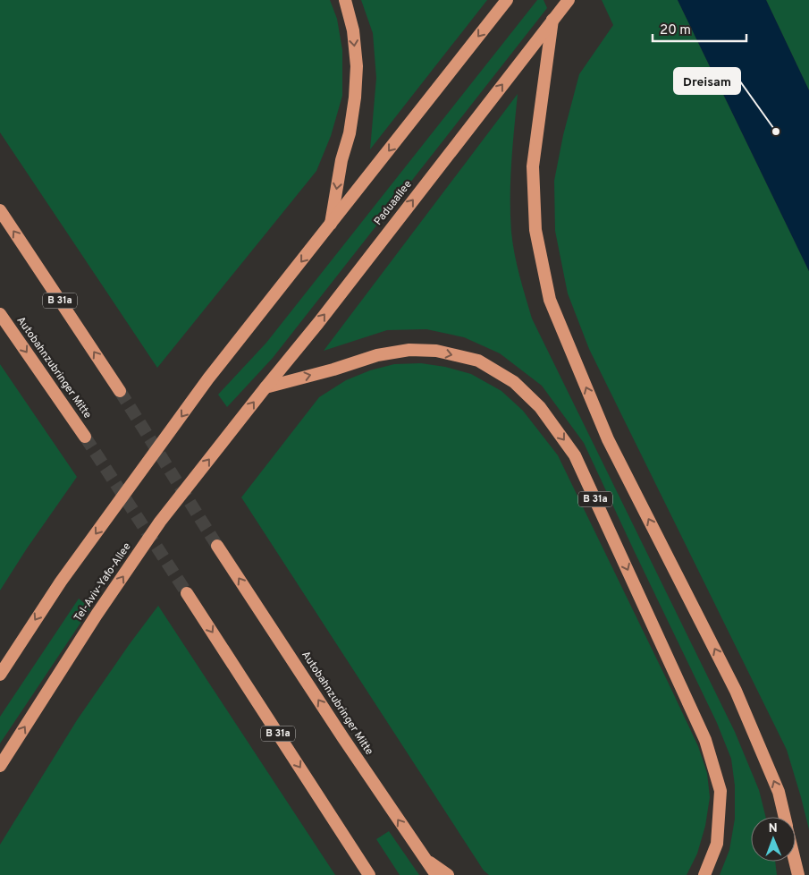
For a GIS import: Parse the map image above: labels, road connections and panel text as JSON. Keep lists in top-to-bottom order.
{
  "streets": {
    "highway": [
      "Paduaallee",
      "B 31a",
      "Autobahnzubringer Mitte",
      "Tel-Aviv-Yafo-Allee"
    ]
  },
  "crossings": [
    ["Paduaallee", "B 31a"],
    ["Paduaallee", "Tel-Aviv-Yafo-Allee"]
  ],
  "places": ["Dreisam"],
  "scale_bar": "20 m",
  "north": "top"
}
